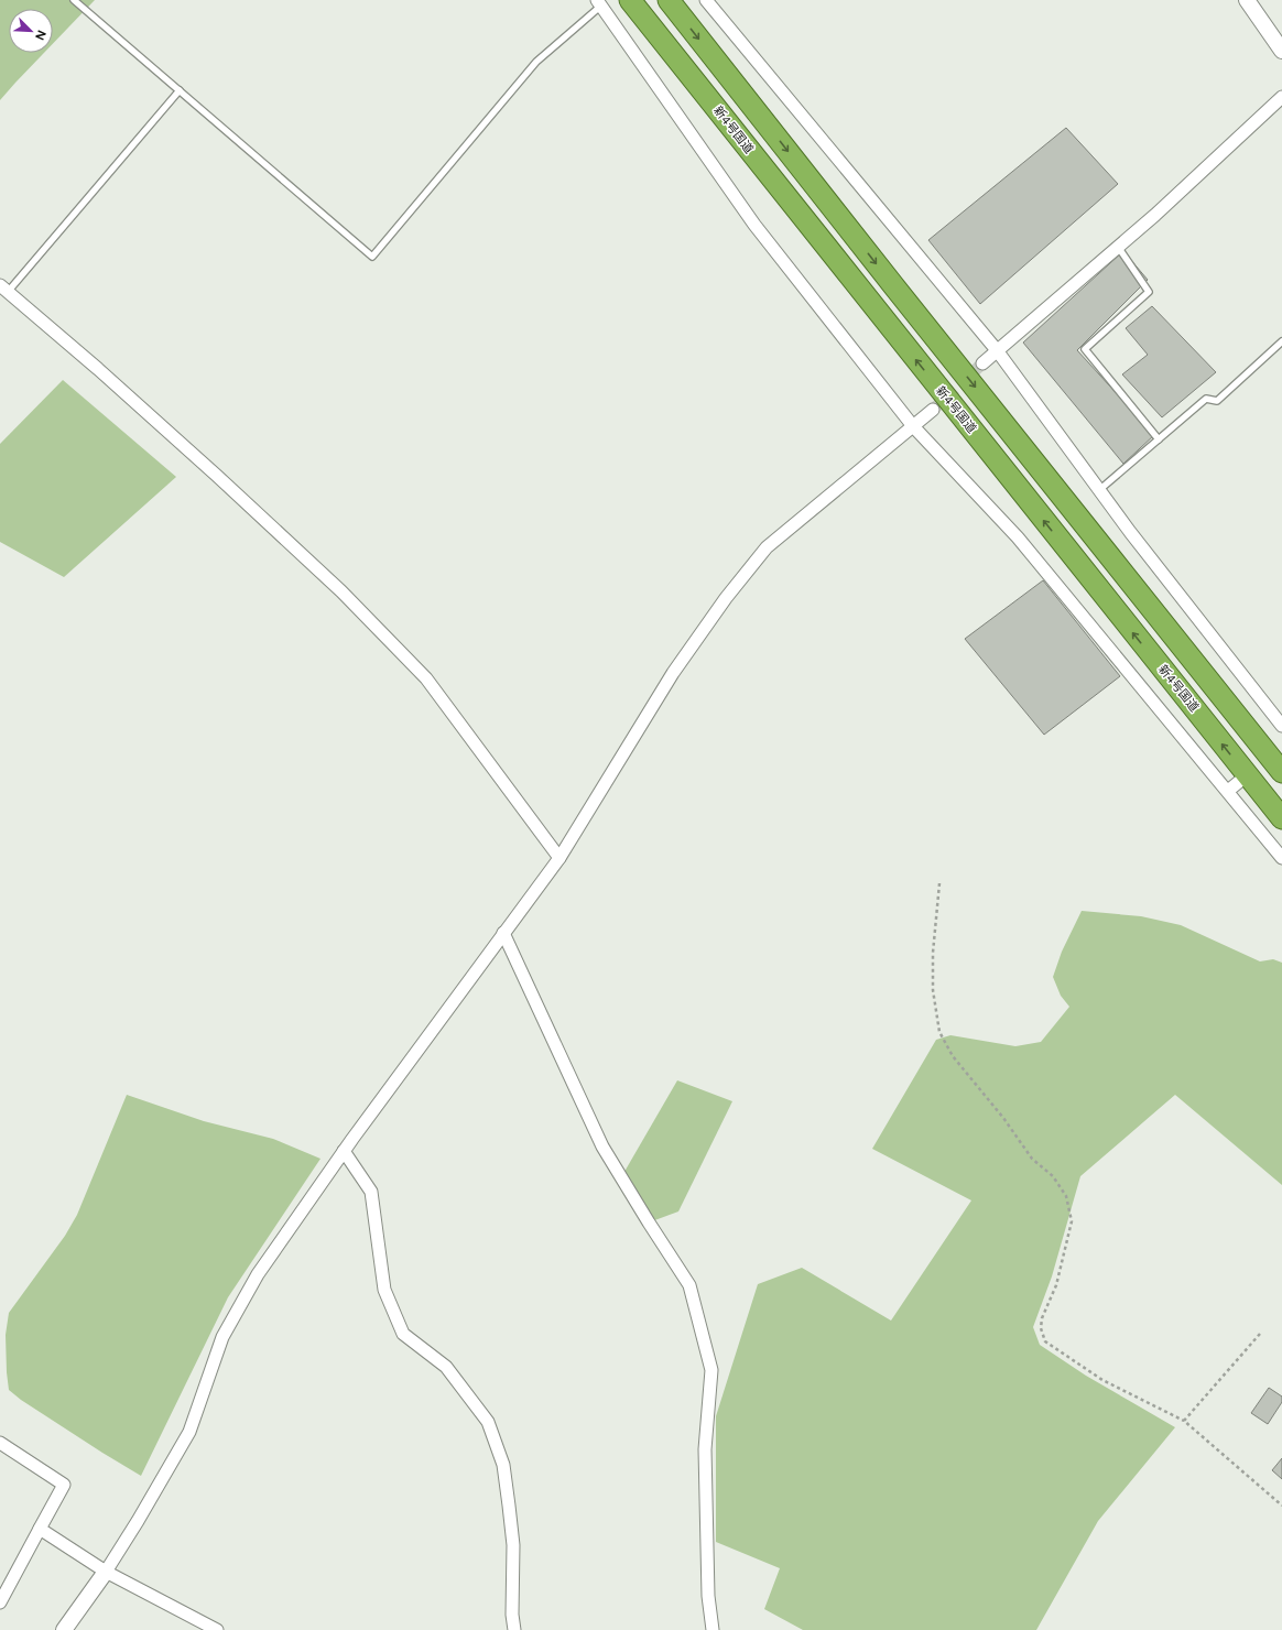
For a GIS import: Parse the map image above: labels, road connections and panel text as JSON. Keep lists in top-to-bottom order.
{
  "streets": {
    "highway": ["新4号国道"]
  },
  "north": "bottom right"
}
